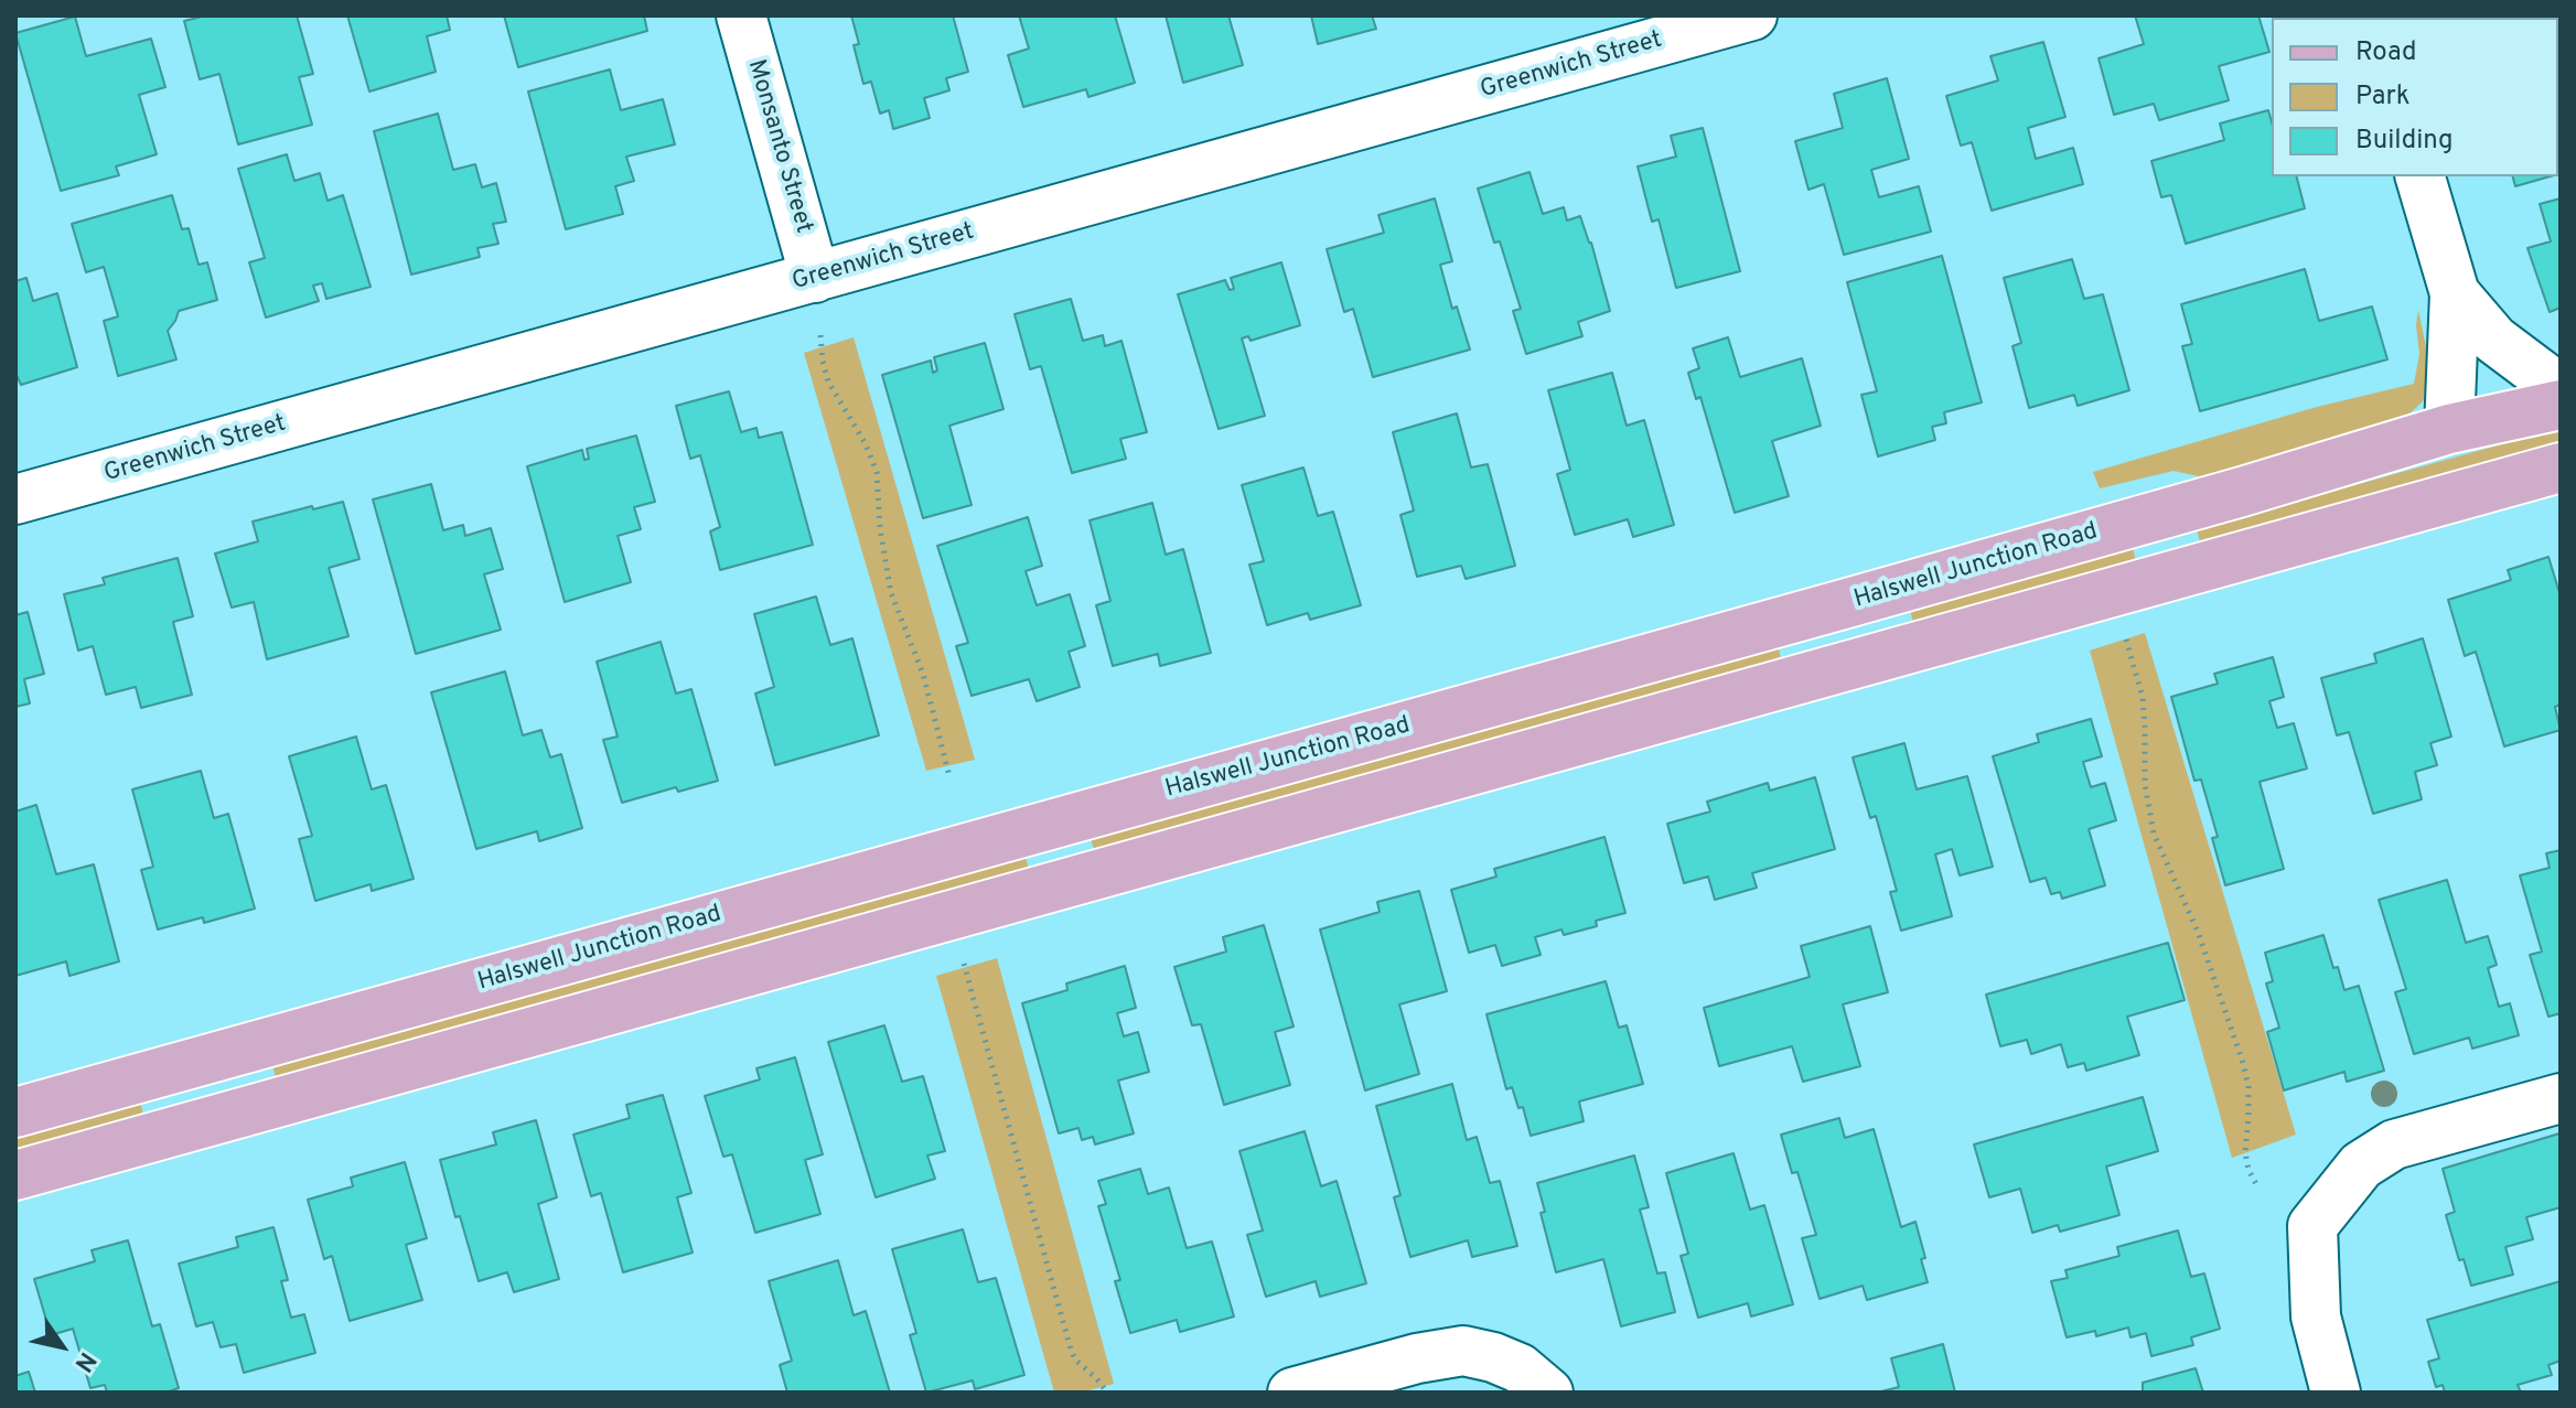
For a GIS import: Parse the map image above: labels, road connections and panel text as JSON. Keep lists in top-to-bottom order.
{
  "streets": {
    "main road": ["Halswell Junction Road"],
    "street": ["Greenwich Street", "Monsanto Street"]
  },
  "crossings": [
    ["Greenwich Street", "Monsanto Street"]
  ],
  "legend": ["Road", "Park", "Building"],
  "north": "bottom right"
}
